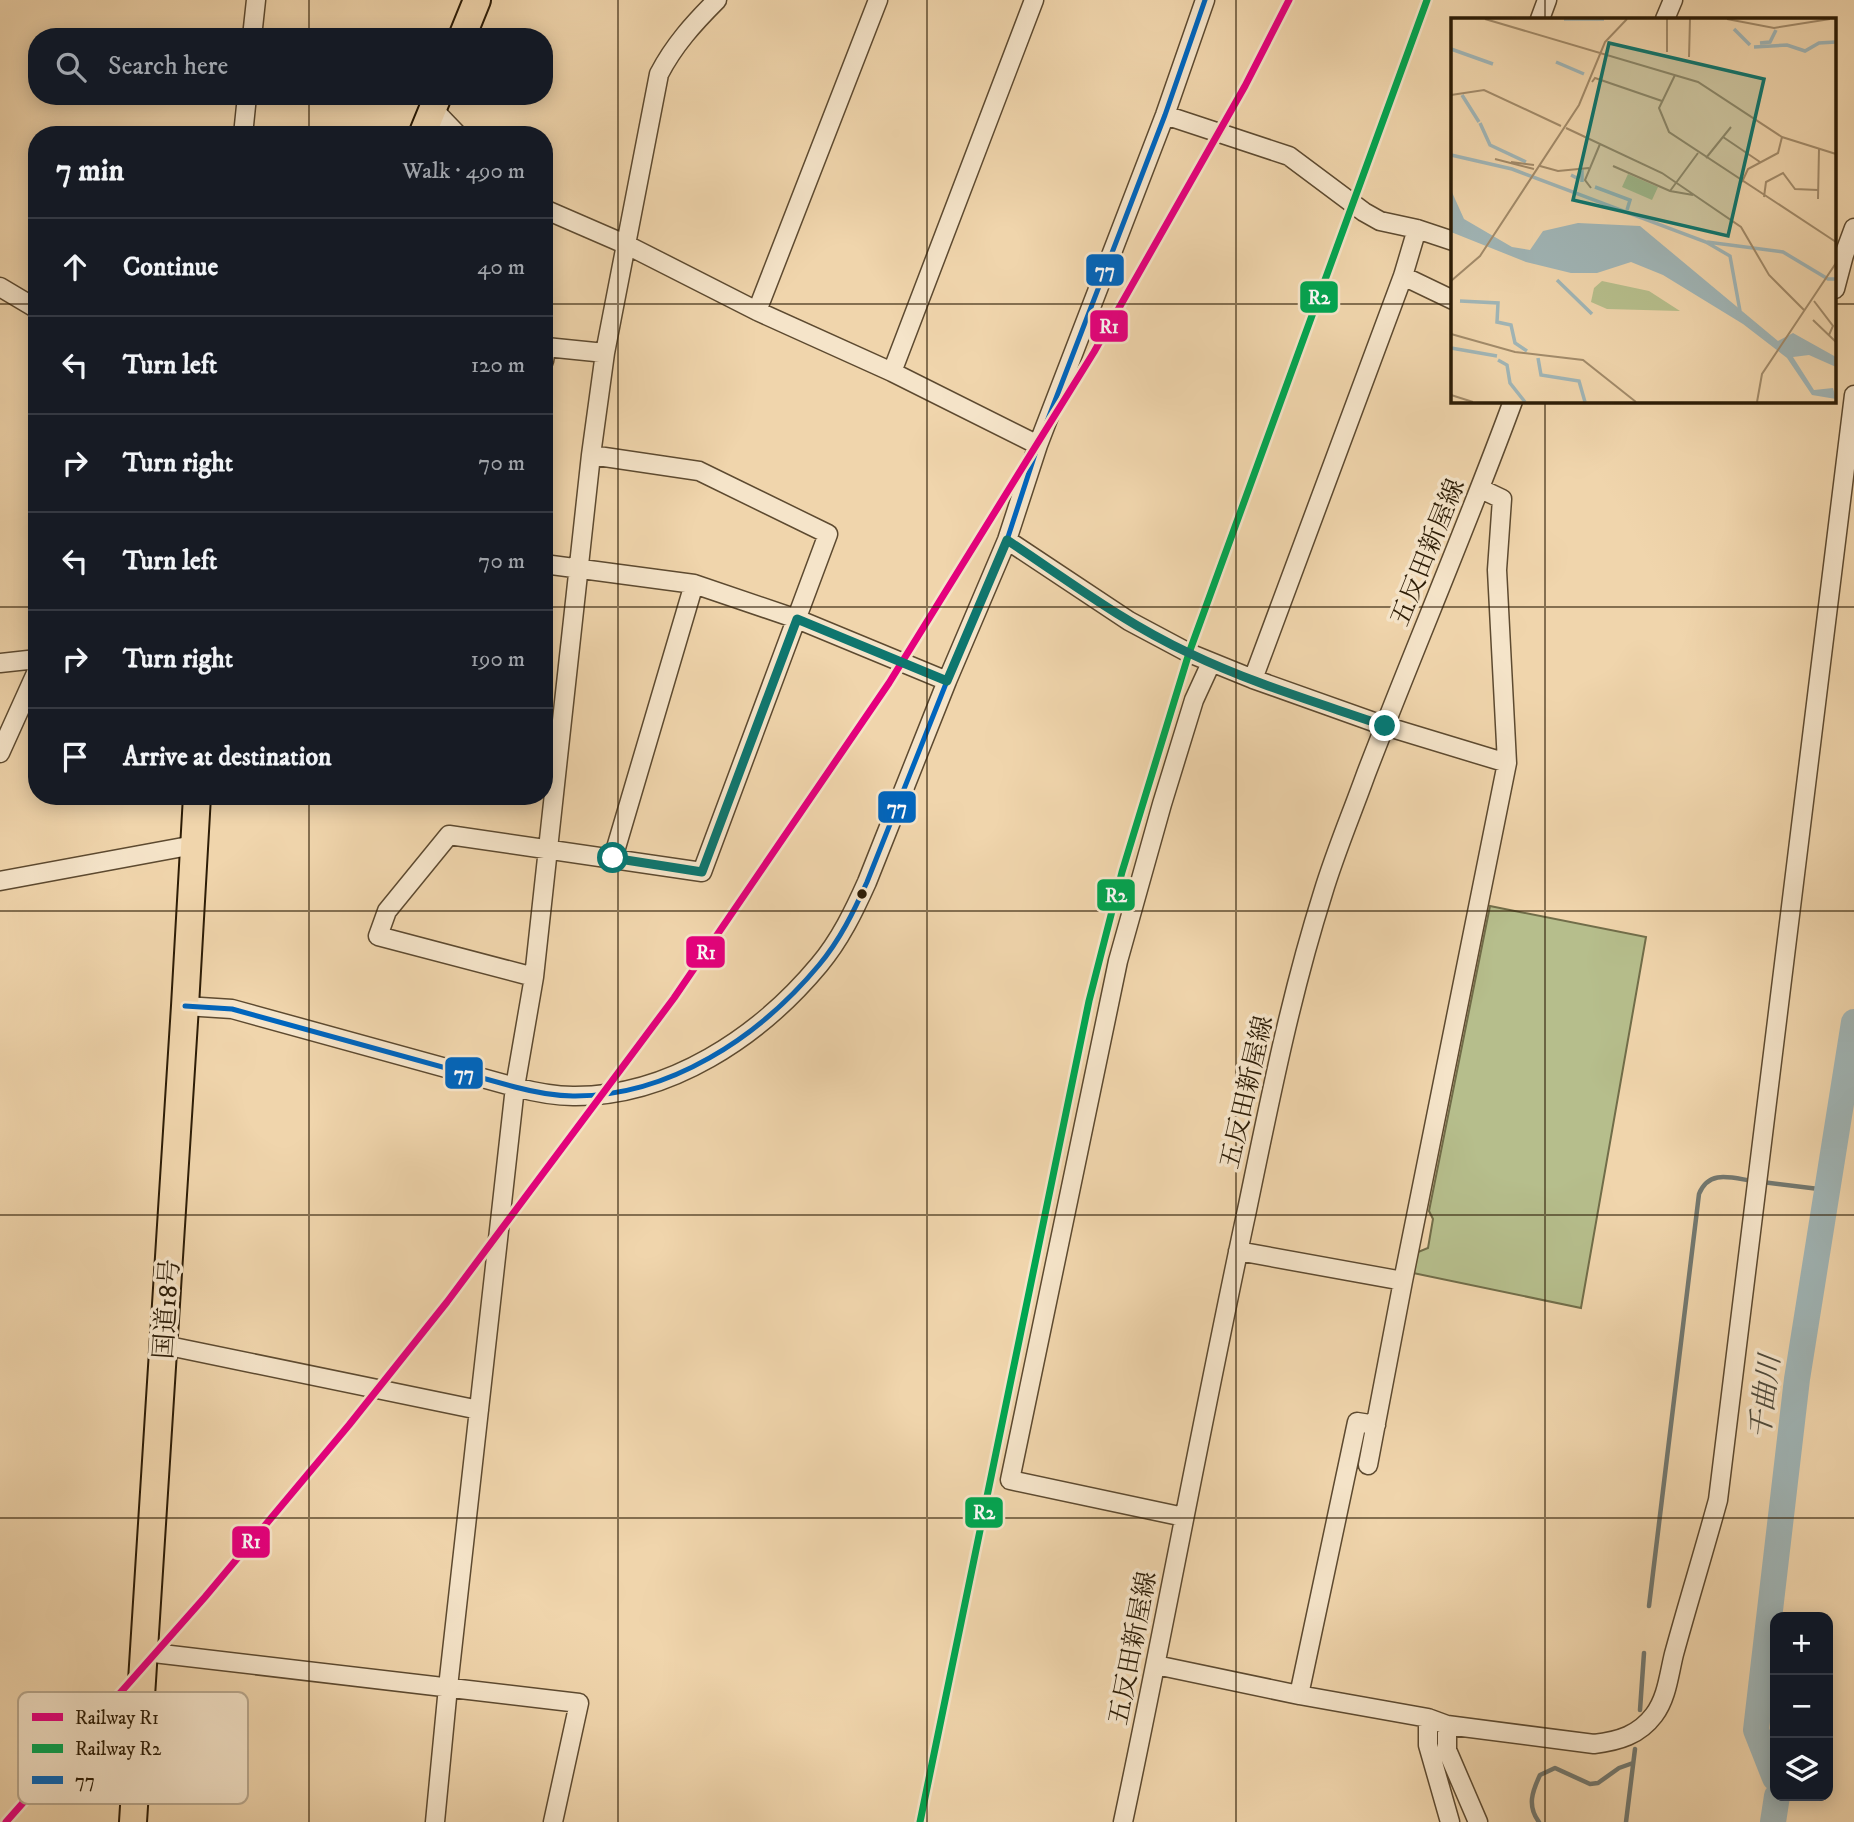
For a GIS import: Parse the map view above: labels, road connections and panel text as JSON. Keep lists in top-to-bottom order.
{
  "streets": {
    "highway": ["国道18号"],
    "street": ["五反田新屋線"]
  },
  "water": ["千曲川"],
  "lines": ["rail line R1", "rail line R2", "transit line 77"],
  "legend": ["Railway R1", "Railway R2", "77"],
  "page": {
    "search": "Search here",
    "heading": ["7 min", "Walk · 490 m"],
    "list": [
      ["Continue", "40 m"],
      ["Turn left", "120 m"],
      ["Turn right", "70 m"],
      ["Turn left", "70 m"],
      ["Turn right", "190 m"],
      "Arrive at destination"
    ],
    "map_buttons": ["+", "−"]
  }
}
